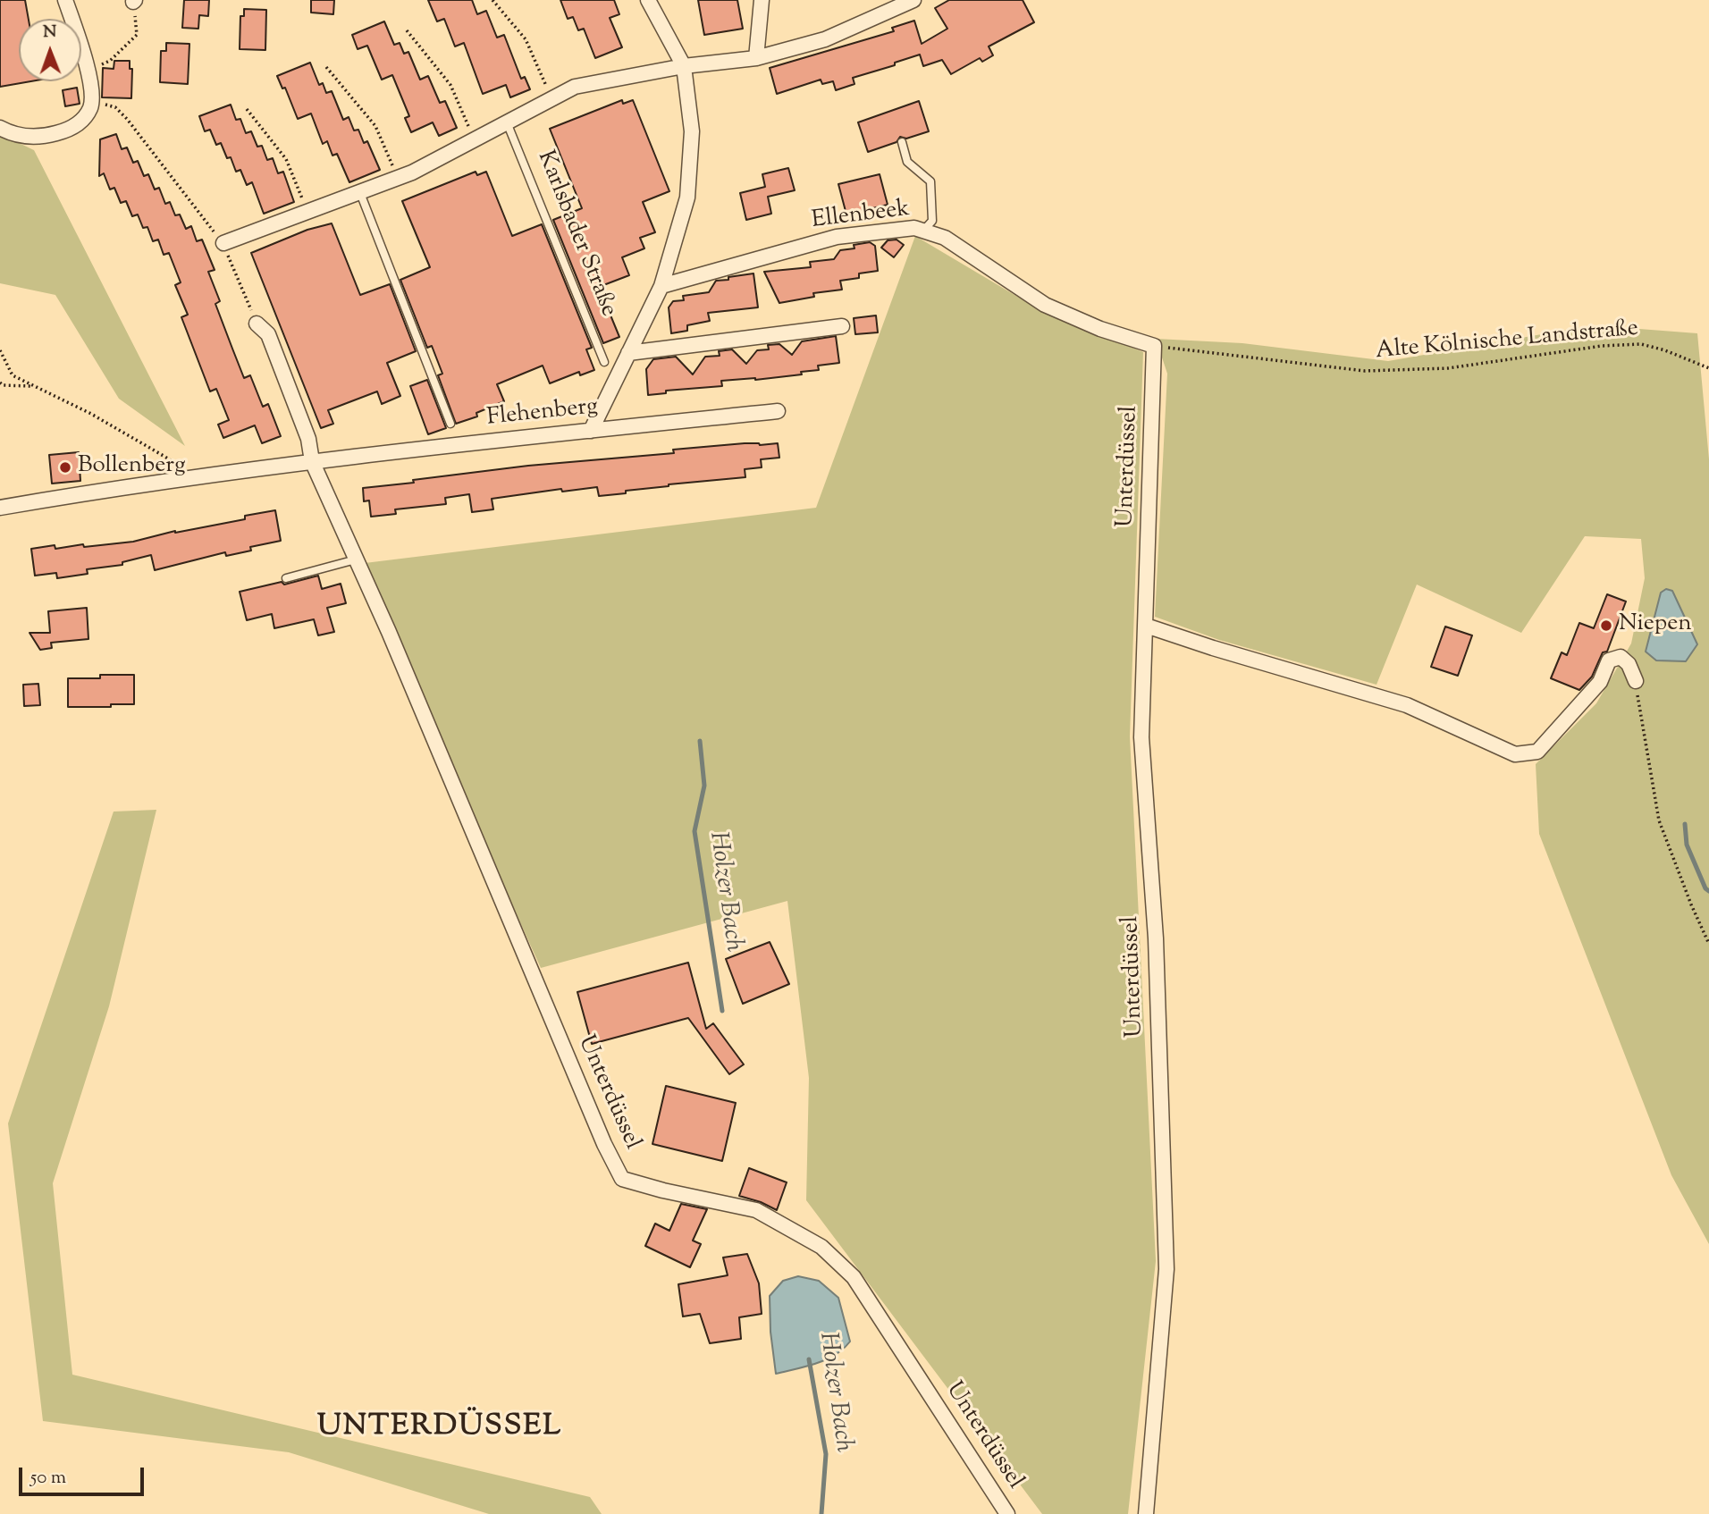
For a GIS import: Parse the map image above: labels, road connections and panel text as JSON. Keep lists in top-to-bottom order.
{
  "streets": {
    "street": ["Ellenbeek", "Flehenberg", "Unterdüssel"],
    "lane": ["Karlsbader Straße"],
    "path": ["Alte Kölnische Landstraße"]
  },
  "crossings": [
    ["Ellenbeek", "Alte Kölnische Landstraße"],
    ["Ellenbeek", "Unterdüssel"],
    ["Alte Kölnische Landstraße", "Unterdüssel"]
  ],
  "districts": ["UNTERDÜSSEL"],
  "water": ["Holzer Bach"],
  "places": ["Bollenberg", "Niepen"],
  "scale_bar": "50 m",
  "north": "top"
}
